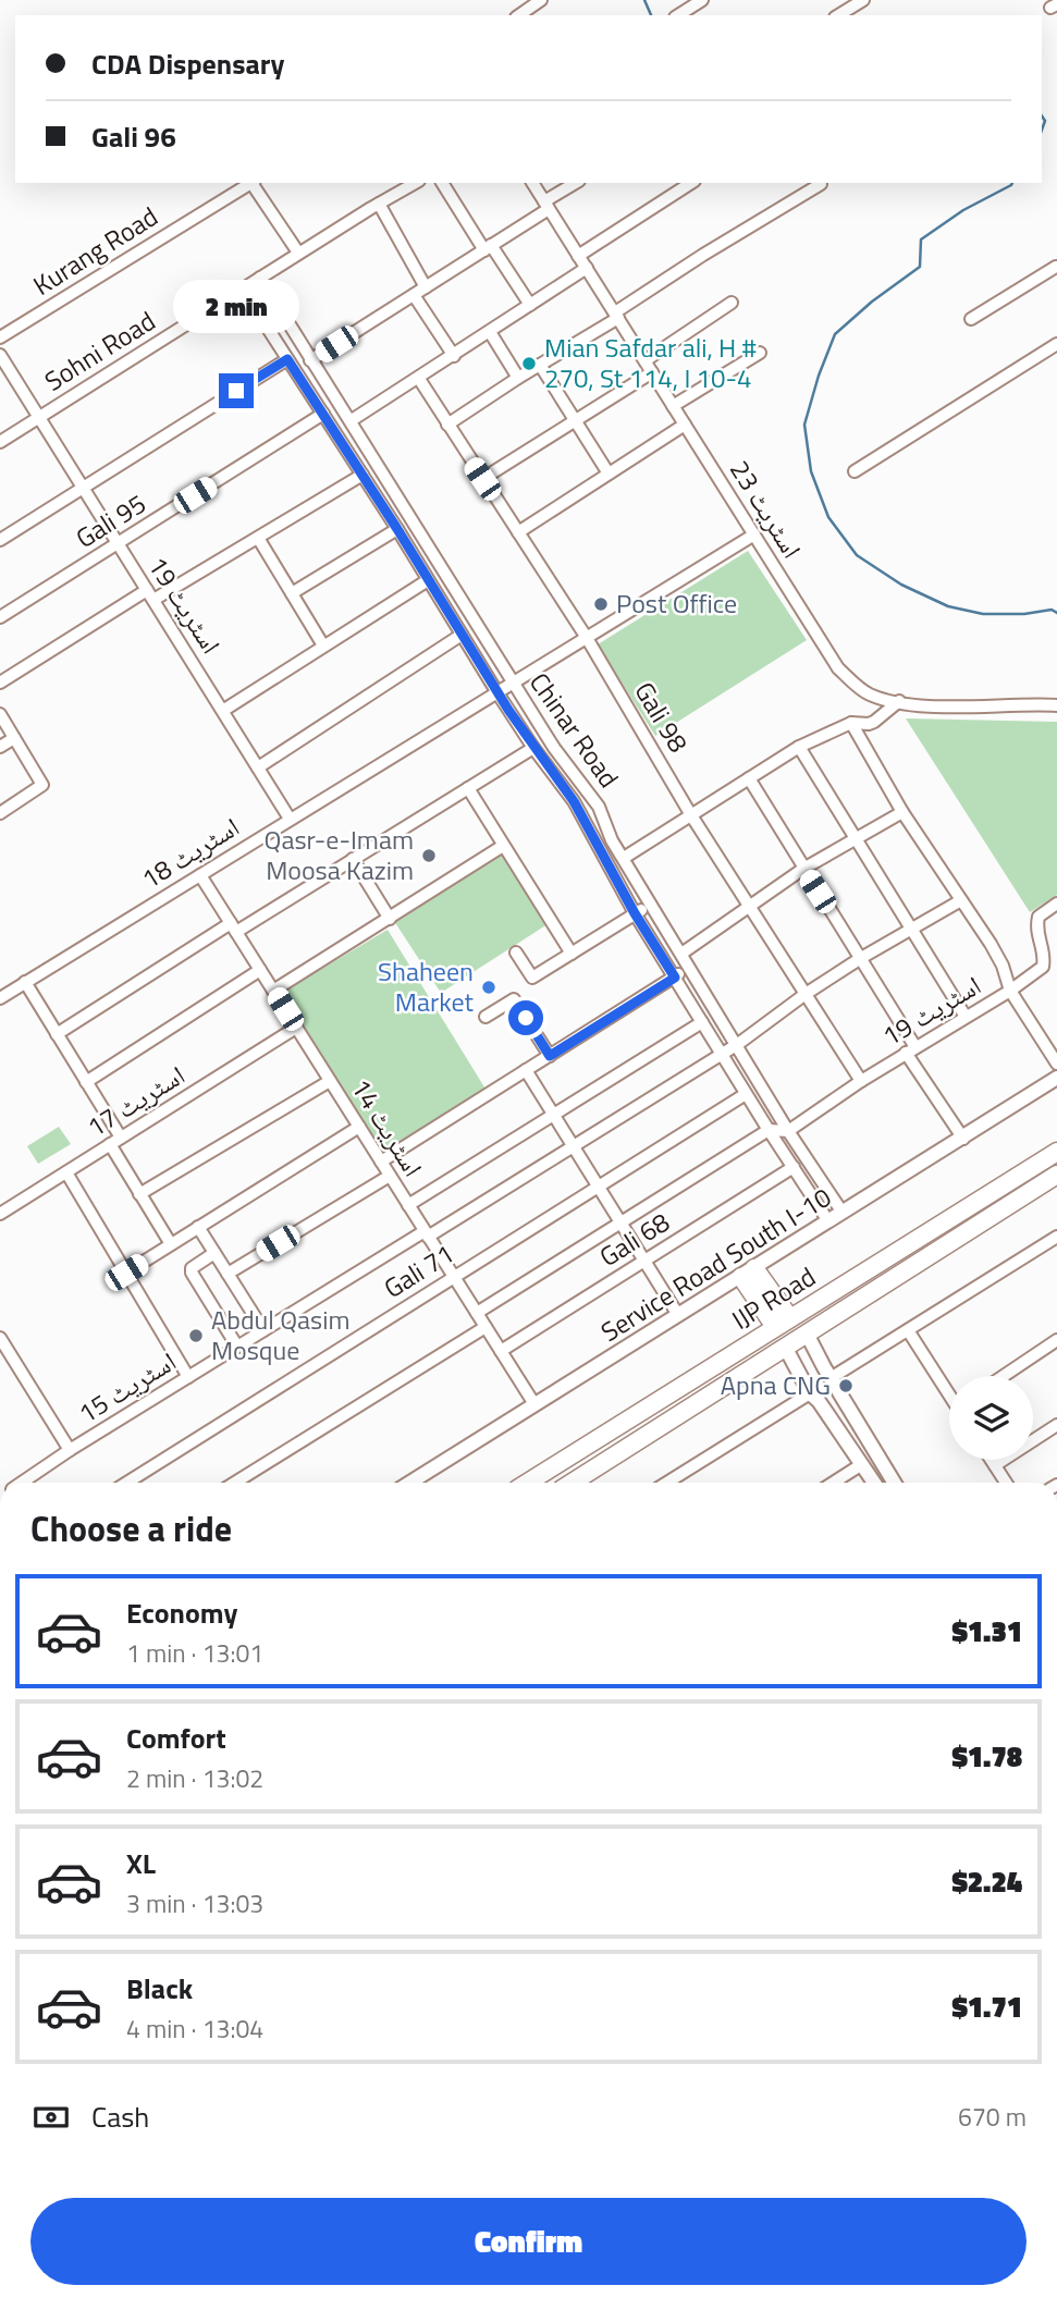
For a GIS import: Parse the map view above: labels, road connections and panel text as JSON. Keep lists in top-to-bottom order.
{
  "streets": {
    "highway": ["IJP Road"],
    "main road": ["Service Road South I-10"],
    "street": [
      "Kurang Road",
      "Sohni Road",
      "اسٹریٹ 23",
      "Gali 95",
      "اسٹریٹ 19",
      "Gali 98",
      "Chinar Road",
      "اسٹریٹ 18",
      "اسٹریٹ 17",
      "اسٹریٹ 14",
      "Gali 68",
      "Gali 71",
      "اسٹریٹ 15"
    ]
  },
  "crossings": [
    ["Sohni Road", "اسٹریٹ 19"],
    ["Sohni Road", "Chinar Road"],
    ["اسٹریٹ 23", "اسٹریٹ 18"],
    ["Gali 95", "اسٹریٹ 19"],
    ["Gali 95", "Chinar Road"],
    ["اسٹریٹ 19", "Gali 98"],
    ["اسٹریٹ 19", "Chinar Road"],
    ["اسٹریٹ 19", "اسٹریٹ 18"],
    ["Gali 98", "اسٹریٹ 18"],
    ["Gali 98", "اسٹریٹ 15"],
    ["Chinar Road", "اسٹریٹ 18"],
    ["Chinar Road", "Gali 68"],
    ["Chinar Road", "Service Road South I-10"],
    ["Chinar Road", "Gali 71"],
    ["Chinar Road", "اسٹریٹ 15"],
    ["اسٹریٹ 18", "اسٹریٹ 14"],
    ["اسٹریٹ 17", "اسٹریٹ 14"],
    ["اسٹریٹ 14", "Gali 68"],
    ["اسٹریٹ 14", "Service Road South I-10"],
    ["اسٹریٹ 14", "Gali 71"],
    ["اسٹریٹ 14", "اسٹریٹ 15"]
  ],
  "places": [
    "Mian Safdar ali, H # 270, St 114, I 10-4",
    "Post Office",
    "Qasr-e-Imam Moosa Kazim",
    "Shaheen Market",
    "Abdul Qasim Mosque",
    "Apna CNG"
  ],
  "page": {
    "banner": ["CDA Dispensary", "Gali 96"],
    "bubble": "2 min",
    "heading": "Choose a ride",
    "list": [
      {
        "name": "Economy",
        "note": "1 min · 13:01",
        "value": "$1.31"
      },
      {
        "name": "Comfort",
        "note": "2 min · 13:02",
        "value": "$1.78"
      },
      {
        "name": "XL",
        "note": "3 min · 13:03",
        "value": "$2.24"
      },
      {
        "name": "Black",
        "note": "4 min · 13:04",
        "value": "$1.71"
      }
    ],
    "pay": ["Cash", "670 m"],
    "buttons": "Confirm"
  }
}
